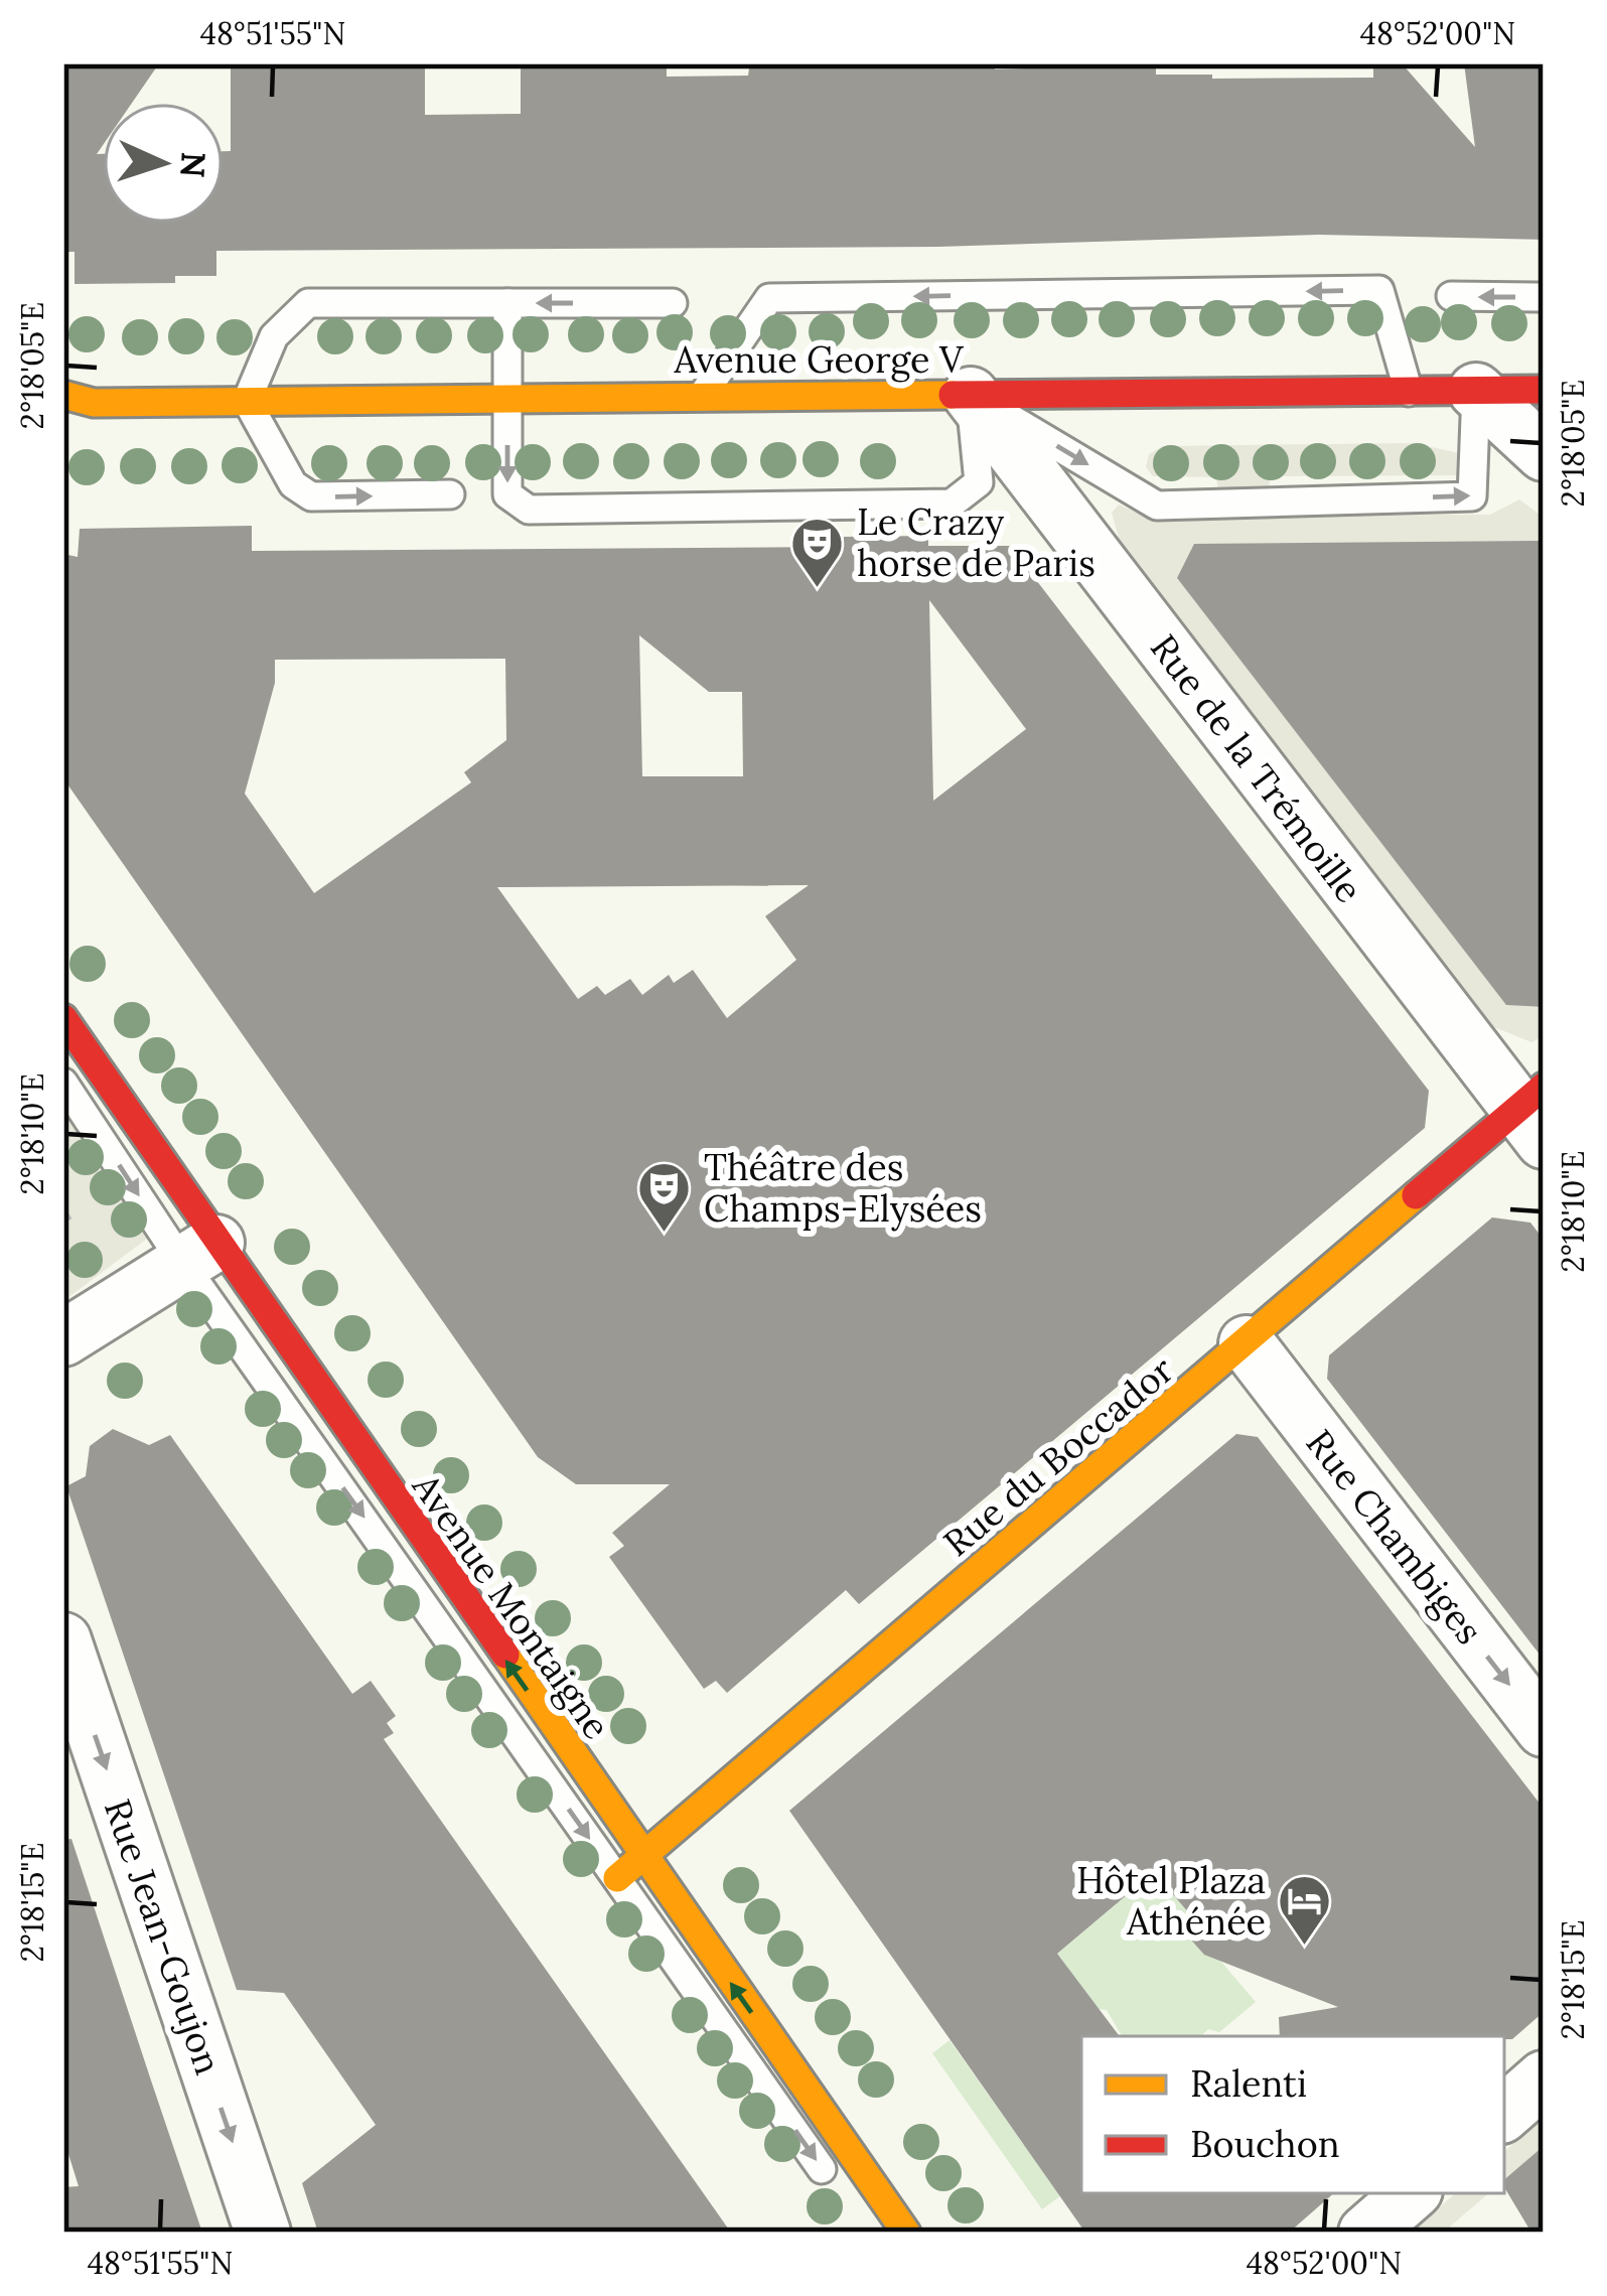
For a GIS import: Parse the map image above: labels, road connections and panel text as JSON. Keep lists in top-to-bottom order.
{
  "streets": {
    "street": [
      "Avenue George V",
      "Rue de la Trémoille",
      "Rue du Boccador",
      "Rue Chambiges",
      "Avenue Montaigne",
      "Rue Jean-Goujon"
    ]
  },
  "crossings": [
    ["Avenue George V", "Rue de la Trémoille"],
    ["Rue de la Trémoille", "Rue du Boccador"],
    ["Rue du Boccador", "Rue Chambiges"],
    ["Rue du Boccador", "Avenue Montaigne"]
  ],
  "one_way": ["Rue Chambiges", "Rue Jean-Goujon"],
  "places": {
    "theatre": ["Le Crazy horse de Paris", "Théâtre des Champs-Elysées"],
    "hotel": ["Hôtel Plaza Athénée"]
  },
  "legend": ["Ralenti", "Bouchon"],
  "north": "right",
  "coordinates": [
    "48°51'55\"N",
    "48°52'00\"N",
    "2°18'05\"E",
    "2°18'10\"E",
    "2°18'15\"E"
  ]
}
